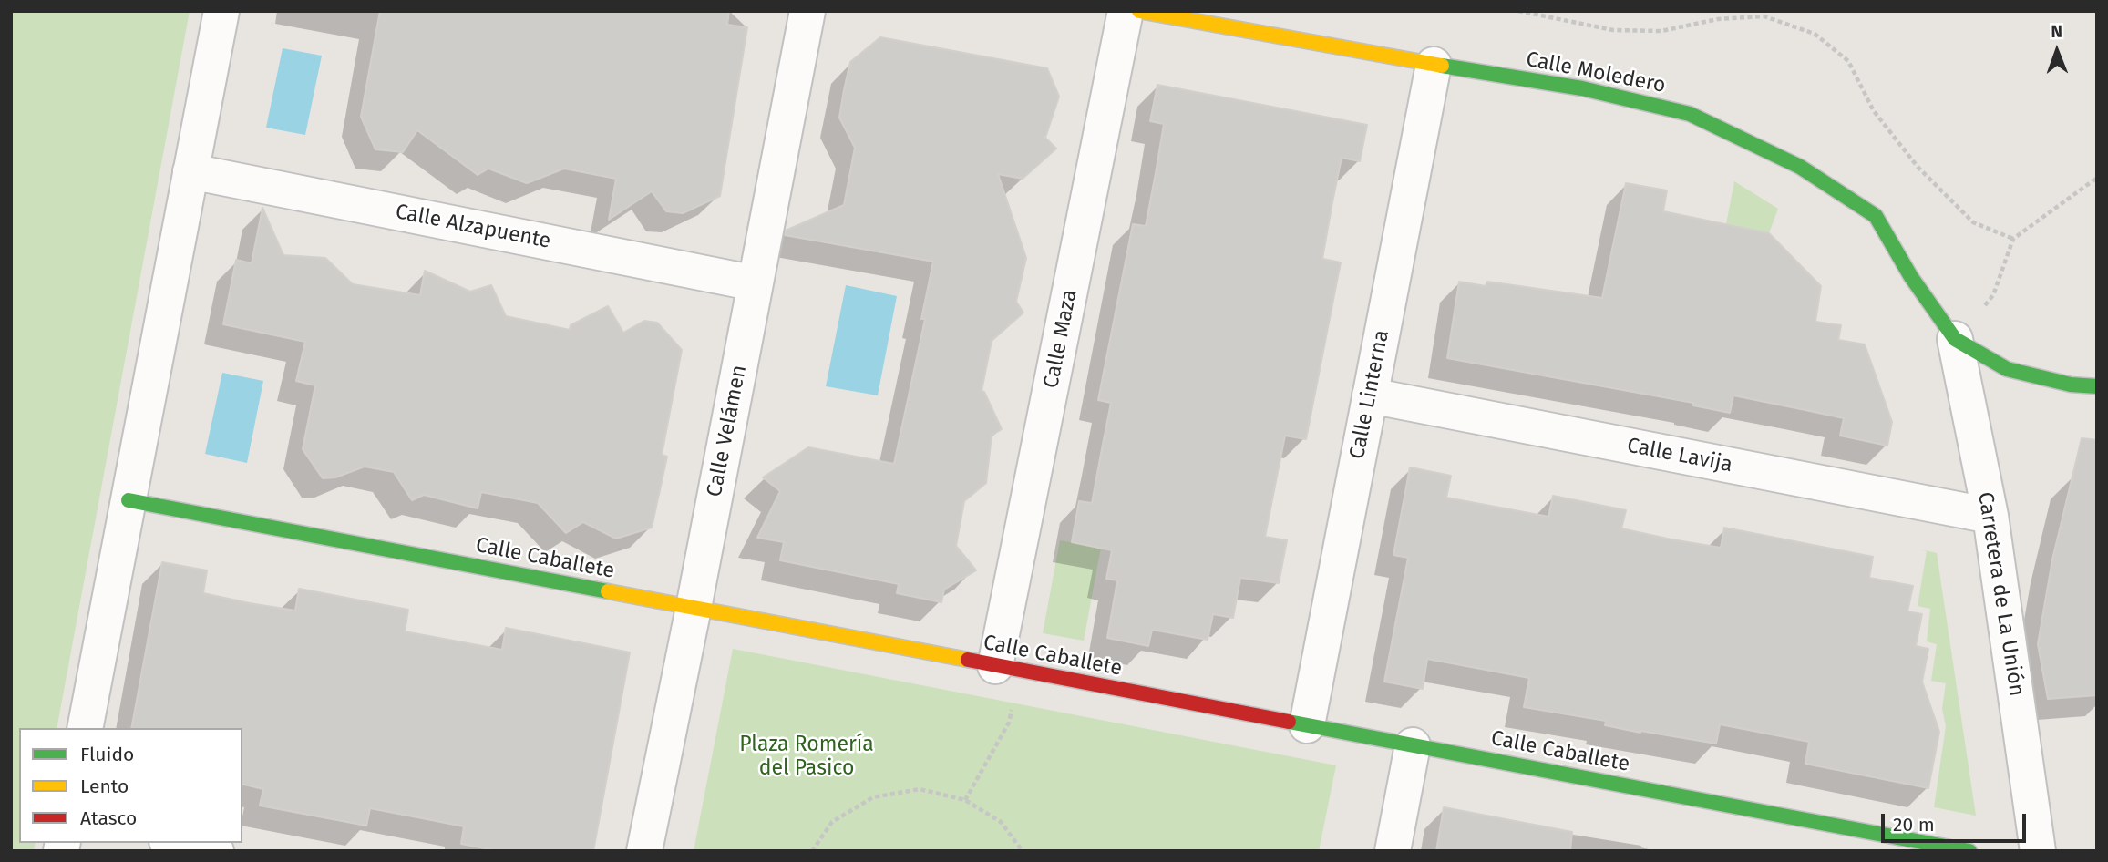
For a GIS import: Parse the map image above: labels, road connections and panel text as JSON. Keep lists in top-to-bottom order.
{
  "streets": {
    "street": [
      "Calle Moledero",
      "Calle Alzapuente",
      "Calle Maza",
      "Calle Linterna",
      "Calle Velámen",
      "Calle Lavija",
      "Calle Caballete",
      "Carretera de La Unión"
    ]
  },
  "crossings": [
    ["Calle Moledero", "Calle Linterna"],
    ["Calle Moledero", "Carretera de La Unión"],
    ["Calle Alzapuente", "Calle Velámen"],
    ["Calle Maza", "Calle Caballete"],
    ["Calle Linterna", "Calle Lavija"],
    ["Calle Linterna", "Calle Caballete"],
    ["Calle Velámen", "Calle Caballete"],
    ["Calle Lavija", "Carretera de La Unión"]
  ],
  "parks": ["Plaza Romería del Pasico"],
  "legend": ["Fluido", "Lento", "Atasco"],
  "scale_bar": "20 m",
  "north": "top"
}
